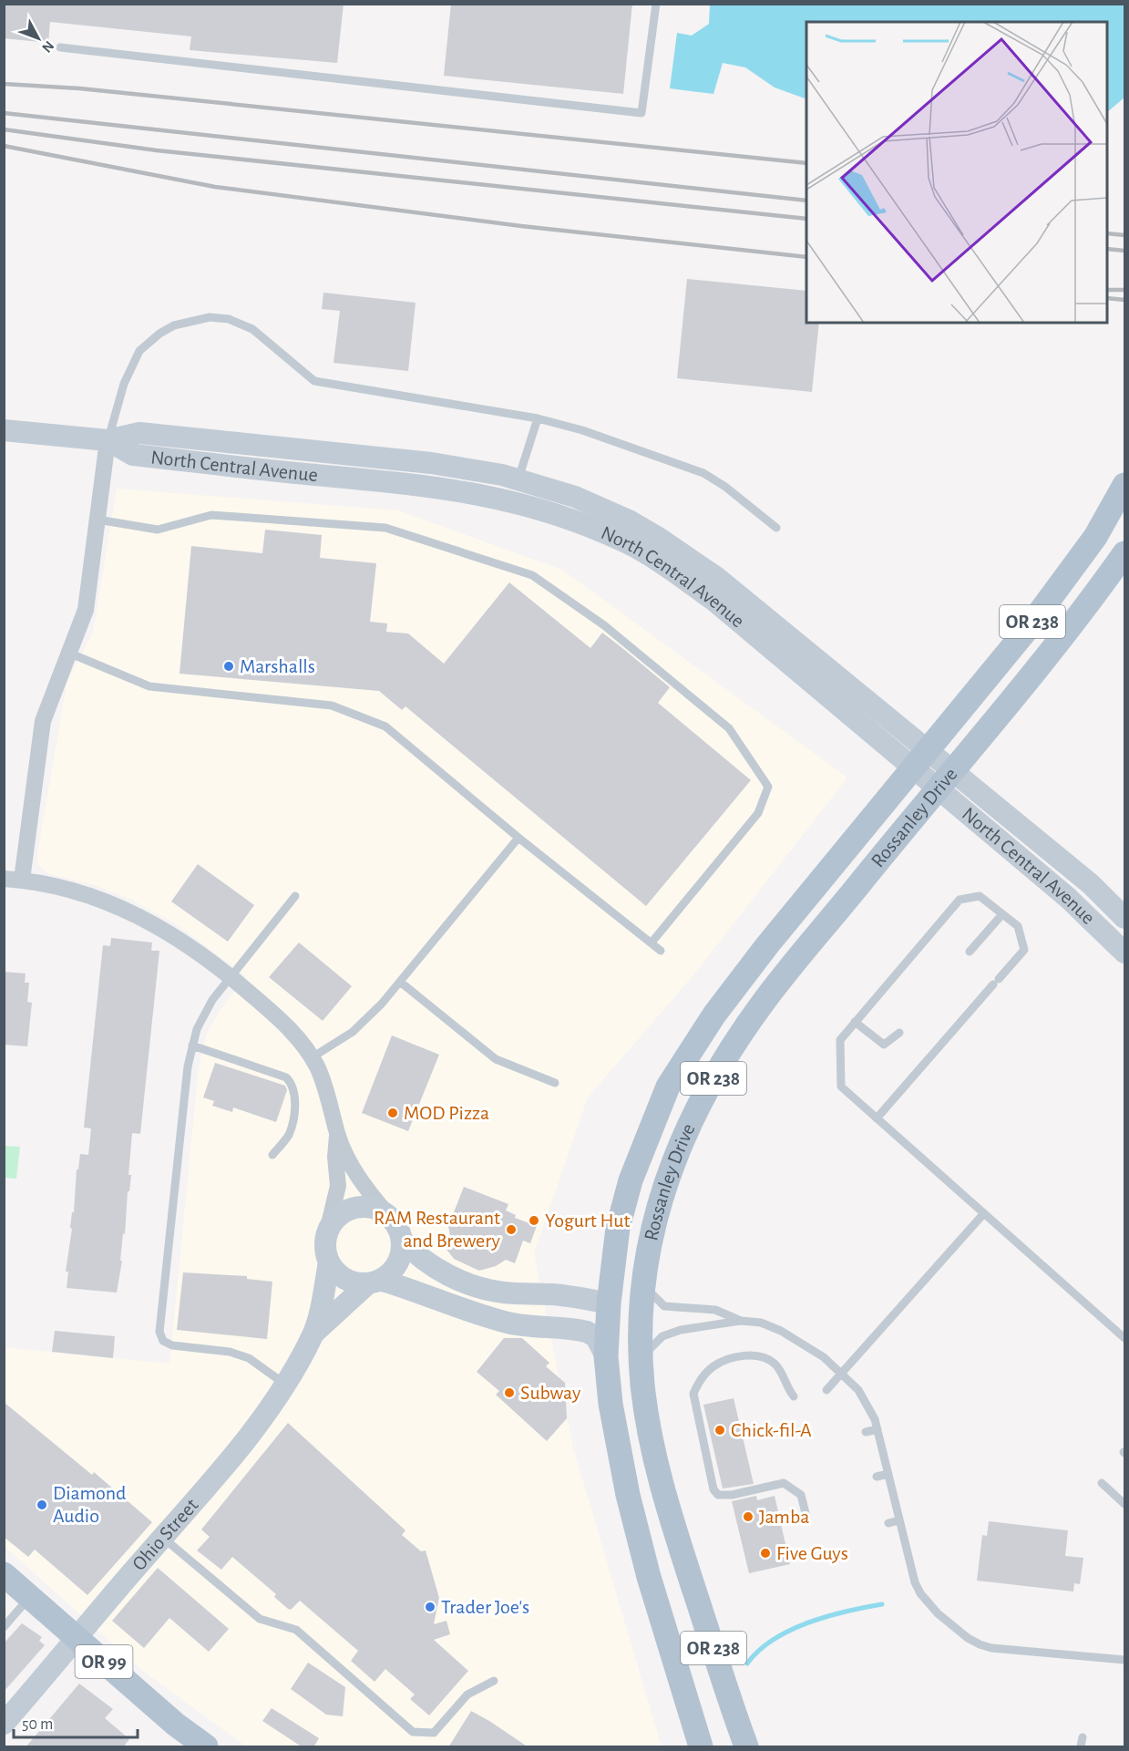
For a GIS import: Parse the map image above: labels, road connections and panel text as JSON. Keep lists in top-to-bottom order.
{
  "streets": {
    "main road": ["OR 238", "Rossanley Drive", "OR 99"],
    "street": ["North Central Avenue", "Ohio Street"]
  },
  "crossings": [
    ["North Central Avenue", "Rossanley Drive"],
    ["OR 238", "Rossanley Drive"],
    ["Ohio Street", "OR 99"]
  ],
  "places": [
    "Marshalls",
    "MOD Pizza",
    "Yogurt Hut",
    "RAM Restaurant and Brewery",
    "Subway",
    "Chick-fil-A",
    "Diamond Audio",
    "Jamba",
    "Five Guys",
    "Trader Joe's"
  ],
  "scale_bar": "50 m",
  "north": "bottom right"
}
